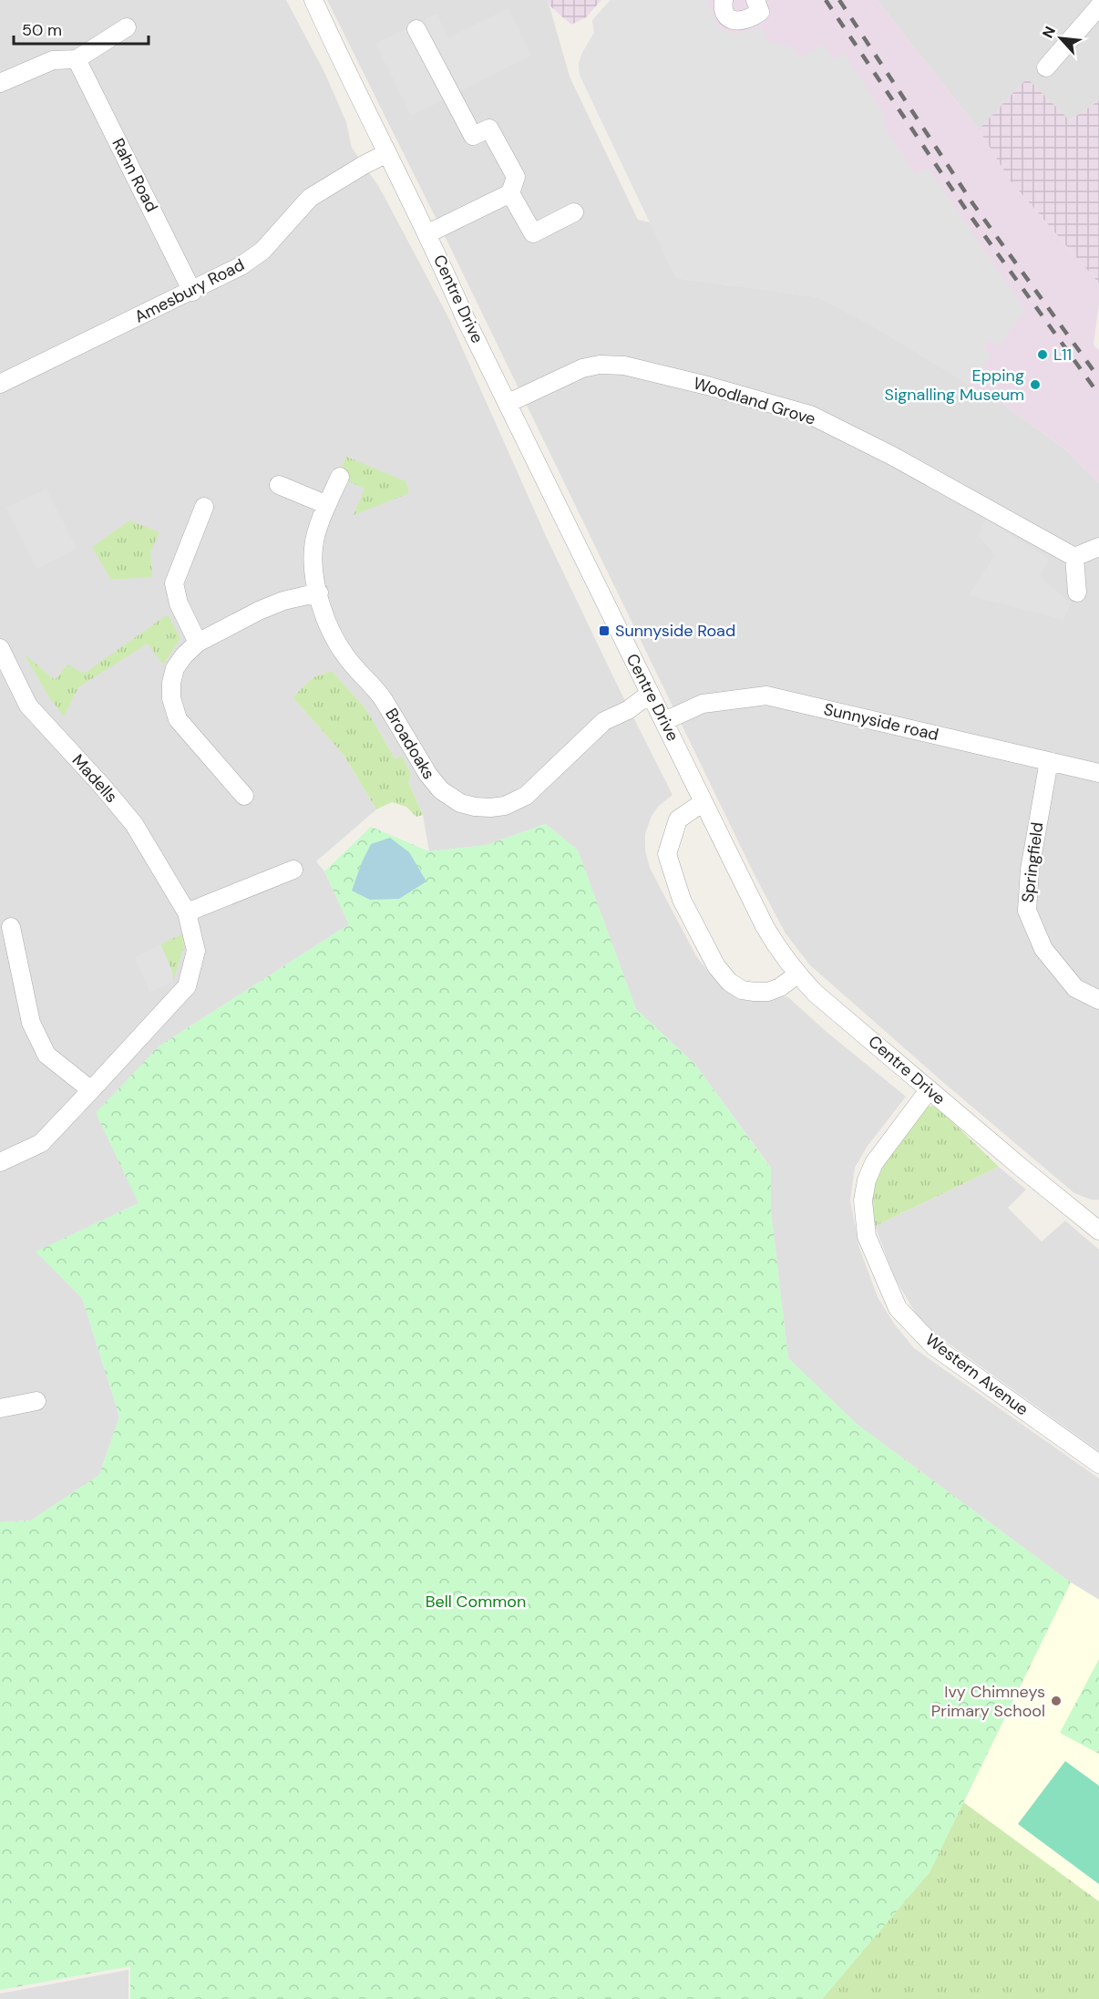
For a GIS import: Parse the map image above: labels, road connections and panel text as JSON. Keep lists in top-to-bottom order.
{
  "streets": {
    "street": [
      "Rahn Road",
      "Amesbury Road",
      "Centre Drive",
      "Woodland Grove",
      "Sunnyside road",
      "Broadoaks",
      "Madells",
      "Springfield",
      "Western Avenue"
    ]
  },
  "crossings": [
    ["Rahn Road", "Amesbury Road"],
    ["Amesbury Road", "Centre Drive"],
    ["Centre Drive", "Woodland Grove"],
    ["Centre Drive", "Sunnyside road"],
    ["Centre Drive", "Broadoaks"],
    ["Centre Drive", "Western Avenue"],
    ["Sunnyside road", "Springfield"]
  ],
  "parks": ["Bell Common"],
  "places": {
    "other": ["L11", "Epping Signalling Museum", "Ivy Chimneys Primary School"],
    "transit": ["Sunnyside Road"]
  },
  "scale_bar": "50 m",
  "north": "top left"
}
